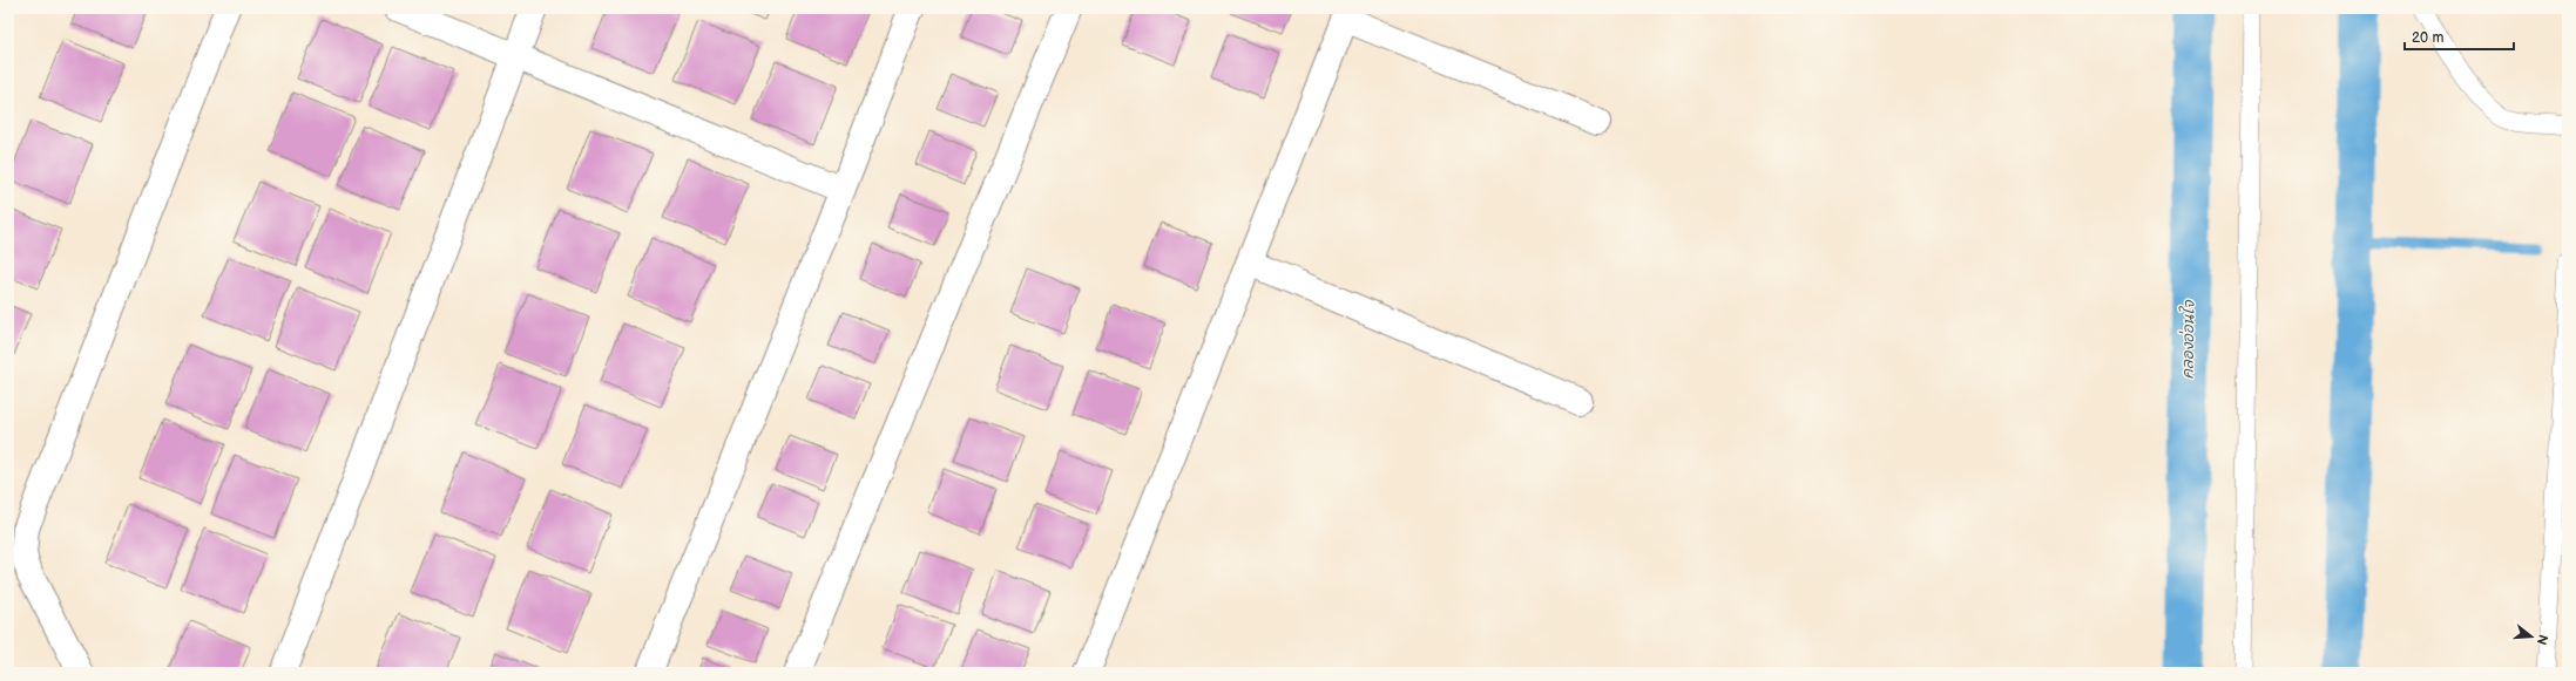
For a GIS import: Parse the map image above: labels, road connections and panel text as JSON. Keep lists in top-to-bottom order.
{
  "water": ["คลองอ่อนใจ"],
  "scale_bar": "20 m",
  "north": "right"
}
